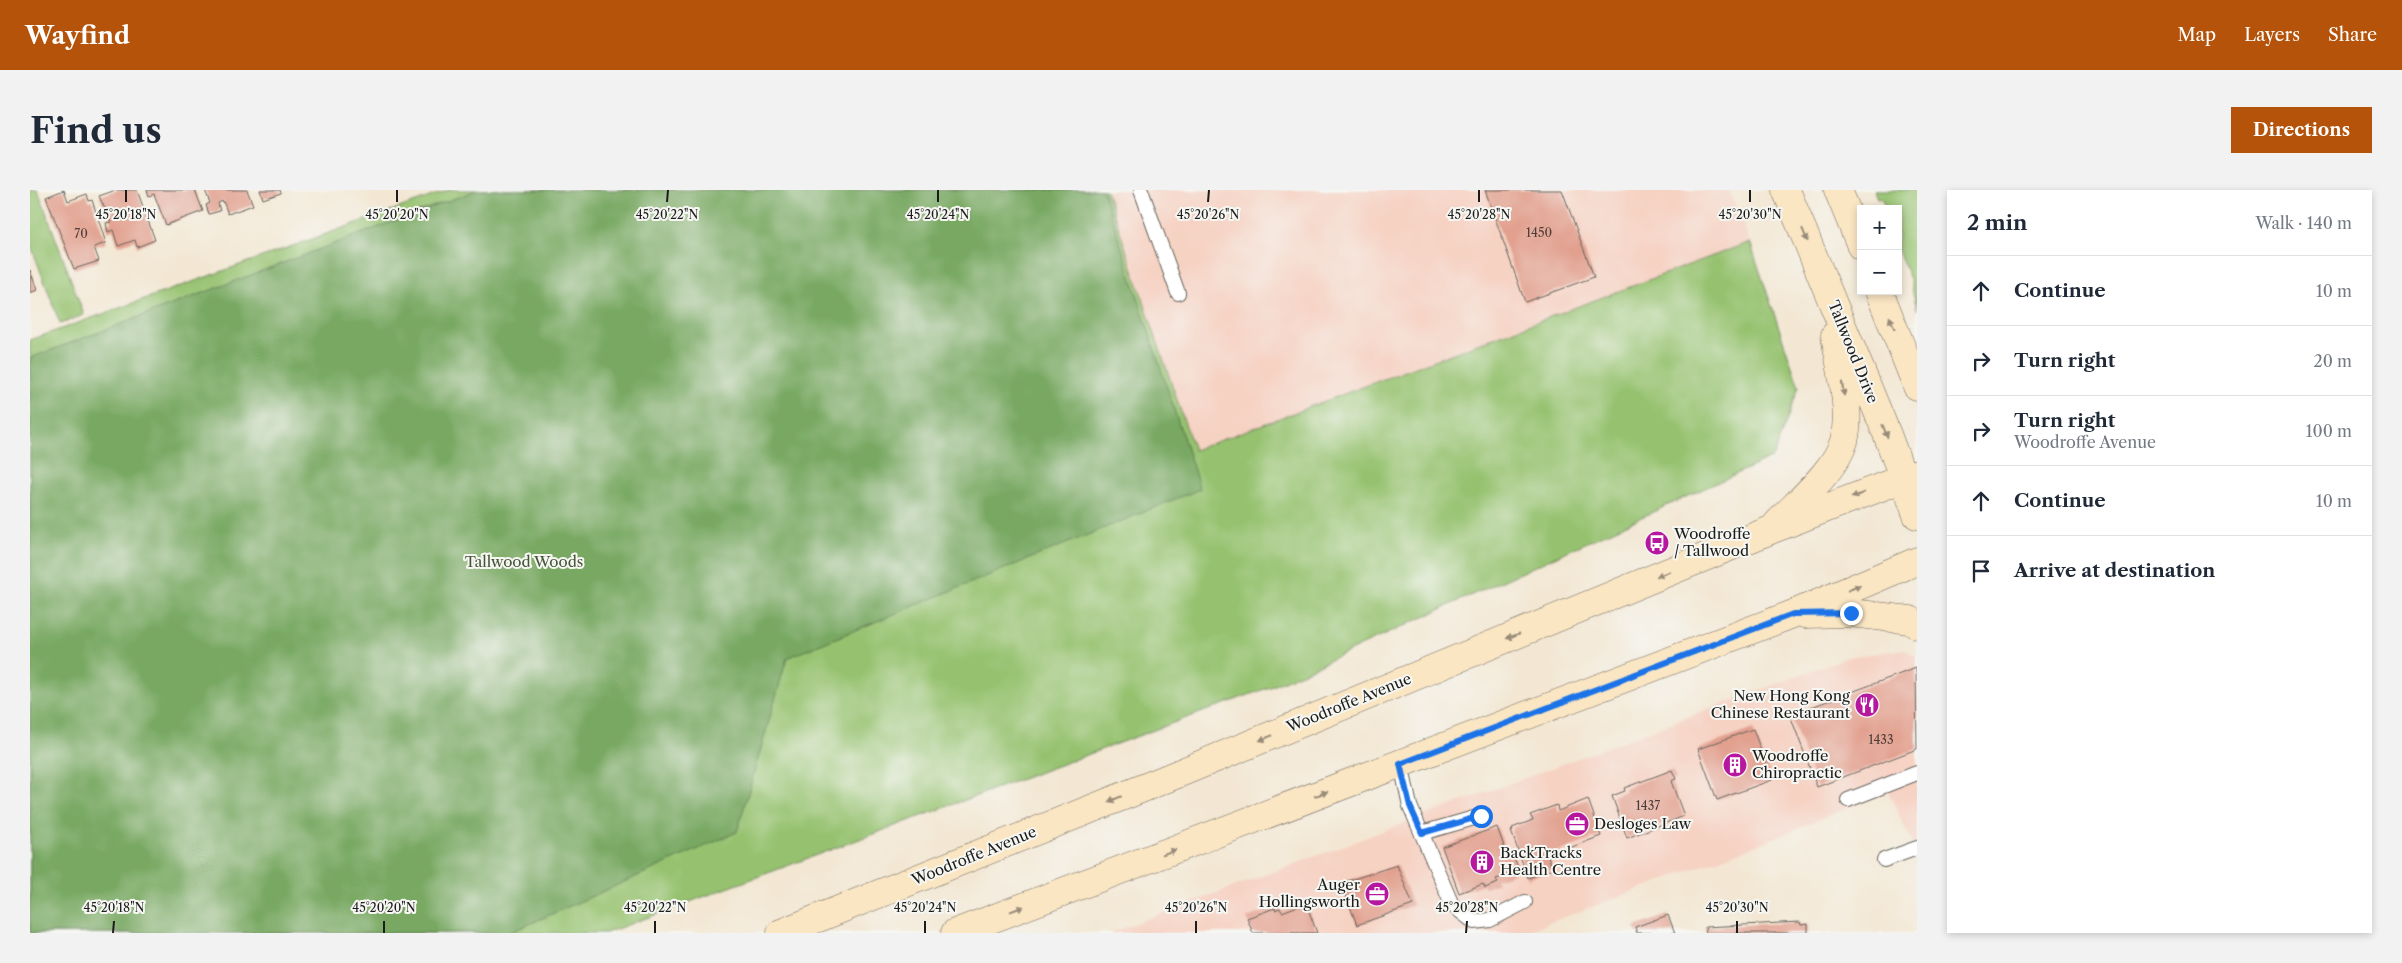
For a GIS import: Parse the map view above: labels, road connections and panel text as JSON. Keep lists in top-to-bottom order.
{
  "streets": {
    "main road": ["Tallwood Drive", "Woodroffe Avenue"]
  },
  "crossings": [
    ["Tallwood Drive", "Woodroffe Avenue"]
  ],
  "parks": ["Tallwood Woods"],
  "places": {
    "bus stop": ["Woodroffe / Tallwood"],
    "restaurant": ["New Hong Kong Chinese Restaurant"],
    "building": ["Woodroffe Chiropractic", "BackTracks Health Centre"],
    "office": ["Desloges Law", "Auger Hollingsworth"]
  },
  "house_numbers": [
    "1450",
    "70",
    "1433",
    "1437"
  ],
  "page": {
    "header": "Wayfind",
    "nav": ["Map", "Layers", "Share"],
    "buttons": "Directions",
    "title": "Find us",
    "heading": ["2 min", "Walk · 140 m"],
    "map_buttons": ["+", "−"],
    "list": [
      ["Continue", "10 m"],
      ["Turn right", "20 m"],
      ["Turn right", "Woodroffe Avenue", "100 m"],
      ["Continue", "10 m"],
      "Arrive at destination"
    ]
  },
  "coordinates": [
    "45°20'18\"N",
    "45°20'20\"N",
    "45°20'22\"N",
    "45°20'24\"N",
    "45°20'26\"N",
    "45°20'28\"N",
    "45°20'30\"N"
  ]
}
